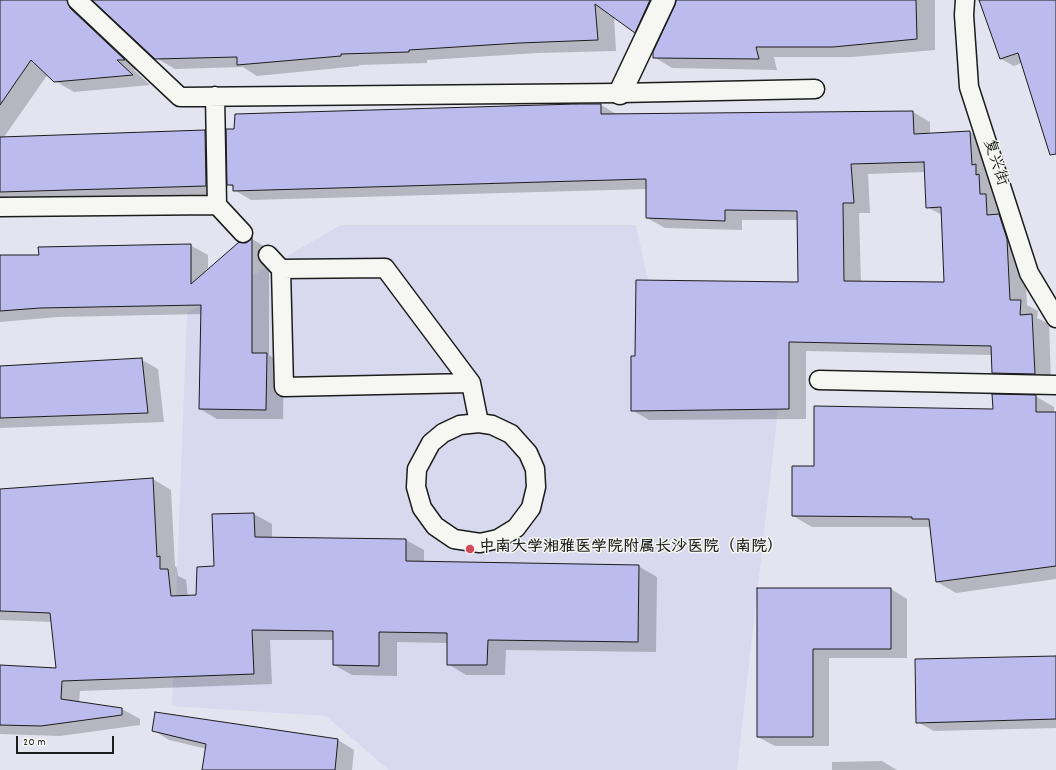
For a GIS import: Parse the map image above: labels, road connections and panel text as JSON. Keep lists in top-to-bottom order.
{
  "streets": {
    "lane": ["复兴街"]
  },
  "places": ["中南大学湘雅医学院附属长沙医院（南院）"],
  "scale_bar": "20 m"
}
